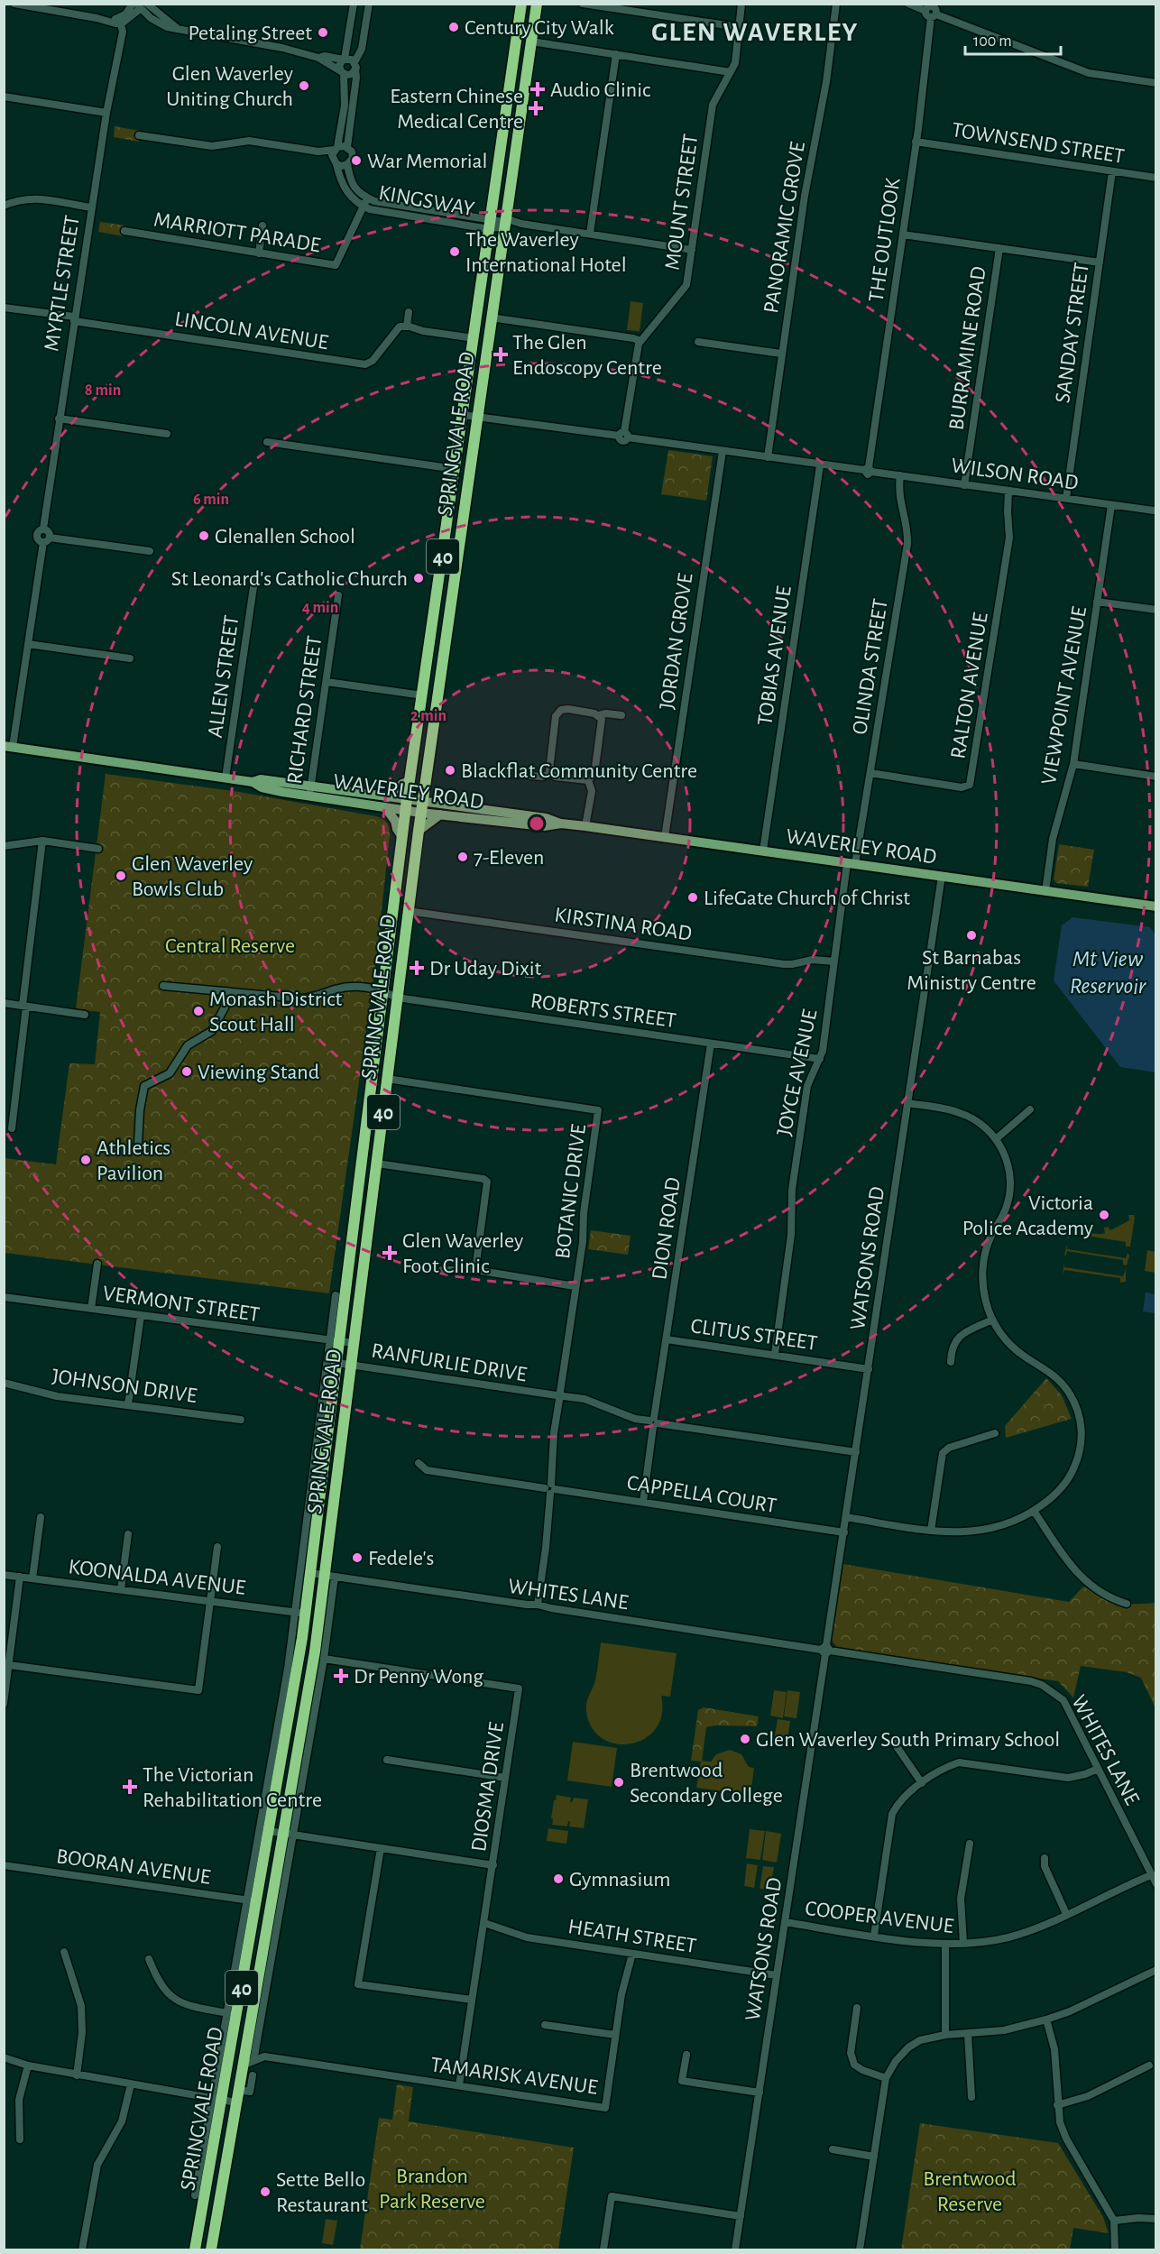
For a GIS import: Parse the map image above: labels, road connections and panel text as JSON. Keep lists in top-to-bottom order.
{
  "streets": {
    "highway": ["SPRINGVALE ROAD", "40"],
    "main road": ["WAVERLEY ROAD"],
    "street": [
      "TOWNSEND STREET",
      "KINGSWAY",
      "MOUNT STREET",
      "PANORAMIC GROVE",
      "MARRIOTT PARADE",
      "THE OUTLOOK",
      "MYRTLE STREET",
      "LINCOLN AVENUE",
      "SANDAY STREET",
      "BURRAMINE ROAD",
      "WILSON ROAD",
      "JORDAN GROVE",
      "TOBIAS AVENUE",
      "OLINDA STREET",
      "ALLEN STREET",
      "RALTON AVENUE",
      "VIEWPOINT AVENUE",
      "RICHARD STREET",
      "KIRSTINA ROAD",
      "ROBERTS STREET",
      "JOYCE AVENUE",
      "BOTANIC DRIVE",
      "DION ROAD",
      "WATSONS ROAD",
      "VERMONT STREET",
      "CLITUS STREET",
      "RANFURLIE DRIVE",
      "JOHNSON DRIVE",
      "CAPPELLA COURT",
      "KOONALDA AVENUE",
      "WHITES LANE",
      "DIOSMA DRIVE",
      "BOORAN AVENUE",
      "COOPER AVENUE",
      "HEATH STREET",
      "TAMARISK AVENUE"
    ]
  },
  "crossings": [
    ["TOWNSEND STREET", "THE OUTLOOK"],
    ["TOWNSEND STREET", "SANDAY STREET"],
    ["KINGSWAY", "MOUNT STREET"],
    ["KINGSWAY", "MARRIOTT PARADE"],
    ["KINGSWAY", "SPRINGVALE ROAD"],
    ["PANORAMIC GROVE", "WILSON ROAD"],
    ["THE OUTLOOK", "WILSON ROAD"],
    ["MYRTLE STREET", "LINCOLN AVENUE"],
    ["SANDAY STREET", "WILSON ROAD"],
    ["BURRAMINE ROAD", "WILSON ROAD"],
    ["SPRINGVALE ROAD", "WILSON ROAD"],
    ["SPRINGVALE ROAD", "WAVERLEY ROAD"],
    ["SPRINGVALE ROAD", "KIRSTINA ROAD"],
    ["SPRINGVALE ROAD", "ROBERTS STREET"],
    ["SPRINGVALE ROAD", "BOTANIC DRIVE"],
    ["SPRINGVALE ROAD", "VERMONT STREET"],
    ["SPRINGVALE ROAD", "RANFURLIE DRIVE"],
    ["SPRINGVALE ROAD", "KOONALDA AVENUE"],
    ["SPRINGVALE ROAD", "WHITES LANE"],
    ["SPRINGVALE ROAD", "DIOSMA DRIVE"],
    ["SPRINGVALE ROAD", "BOORAN AVENUE"],
    ["SPRINGVALE ROAD", "TAMARISK AVENUE"],
    ["WILSON ROAD", "JORDAN GROVE"],
    ["WILSON ROAD", "TOBIAS AVENUE"],
    ["WILSON ROAD", "OLINDA STREET"],
    ["WILSON ROAD", "RALTON AVENUE"],
    ["WILSON ROAD", "VIEWPOINT AVENUE"],
    ["JORDAN GROVE", "WAVERLEY ROAD"],
    ["TOBIAS AVENUE", "WAVERLEY ROAD"],
    ["OLINDA STREET", "RALTON AVENUE"],
    ["OLINDA STREET", "WAVERLEY ROAD"],
    ["OLINDA STREET", "JOYCE AVENUE"],
    ["ALLEN STREET", "WAVERLEY ROAD"],
    ["VIEWPOINT AVENUE", "WAVERLEY ROAD"],
    ["RICHARD STREET", "WAVERLEY ROAD"],
    ["WAVERLEY ROAD", "JOYCE AVENUE"],
    ["WAVERLEY ROAD", "WATSONS ROAD"],
    ["KIRSTINA ROAD", "JOYCE AVENUE"],
    ["ROBERTS STREET", "JOYCE AVENUE"],
    ["ROBERTS STREET", "DION ROAD"],
    ["JOYCE AVENUE", "CLITUS STREET"],
    ["BOTANIC DRIVE", "RANFURLIE DRIVE"],
    ["BOTANIC DRIVE", "CAPPELLA COURT"],
    ["BOTANIC DRIVE", "WHITES LANE"],
    ["DION ROAD", "CLITUS STREET"],
    ["DION ROAD", "RANFURLIE DRIVE"],
    ["DION ROAD", "CAPPELLA COURT"],
    ["WATSONS ROAD", "CLITUS STREET"],
    ["WATSONS ROAD", "RANFURLIE DRIVE"],
    ["WATSONS ROAD", "CAPPELLA COURT"],
    ["WATSONS ROAD", "WHITES LANE"],
    ["WATSONS ROAD", "COOPER AVENUE"],
    ["WATSONS ROAD", "HEATH STREET"],
    ["WHITES LANE", "COOPER AVENUE"],
    ["DIOSMA DRIVE", "HEATH STREET"],
    ["DIOSMA DRIVE", "TAMARISK AVENUE"],
    ["HEATH STREET", "TAMARISK AVENUE"]
  ],
  "districts": ["GLEN WAVERLEY"],
  "water": ["Mt View Reservoir"],
  "parks": ["Central Reserve", "Brandon Park Reserve", "Brentwood Reserve"],
  "places": {
    "other": [
      "Century City Walk",
      "Petaling Street",
      "Glen Waverley Uniting Church",
      "War Memorial",
      "The Waverley International Hotel",
      "Glenallen School",
      "St Leonard's Catholic Church",
      "Blackflat Community Centre",
      "7-Eleven",
      "Glen Waverley Bowls Club",
      "LifeGate Church of Christ",
      "St Barnabas Ministry Centre",
      "Monash District Scout Hall",
      "Viewing Stand",
      "Athletics Pavilion",
      "Victoria Police Academy",
      "Fedele's",
      "Glen Waverley South Primary School",
      "Brentwood Secondary College",
      "Gymnasium",
      "Sette Bello Restaurant"
    ],
    "health": [
      "Audio Clinic",
      "Eastern Chinese Medical Centre",
      "The Glen Endoscopy Centre",
      "Dr Uday Dixit",
      "Glen Waverley Foot Clinic",
      "Dr Penny Wong",
      "The Victorian Rehabilitation Centre"
    ]
  },
  "scale_bar": "100 m",
  "rings": [
    "8 min",
    "6 min",
    "4 min",
    "2 min"
  ]
}
